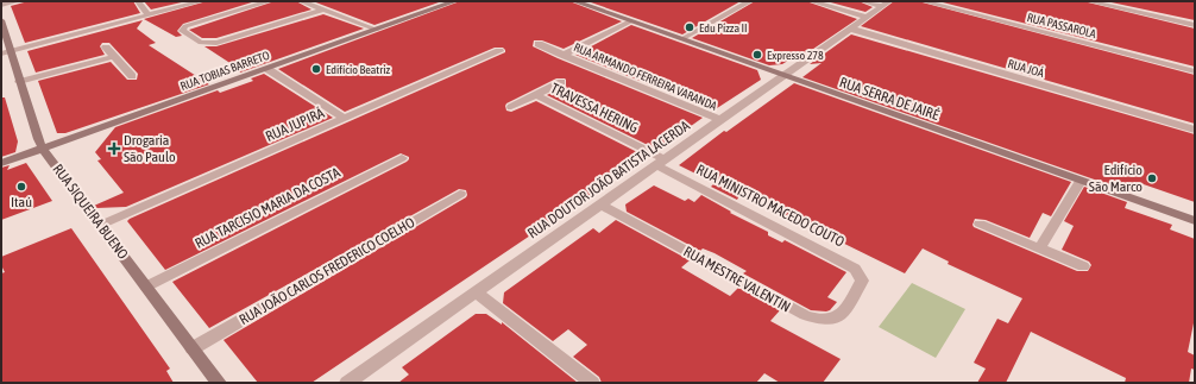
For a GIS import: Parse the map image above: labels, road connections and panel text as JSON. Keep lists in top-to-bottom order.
{
  "streets": {
    "main road": ["RUA TOBIAS BARRETO", "RUA SERRA DE JAIRÉ", "RUA SIQUEIRA BUENO"],
    "street": [
      "RUA PASSAROLA",
      "RUA JOÁ",
      "RUA ARMANDO FERREIRA VARANDA",
      "TRAVESSA HERING",
      "RUA JUPIRÁ",
      "RUA DOUTOR JOÃO BATISTA LACERDA",
      "RUA MINISTRO MACEDO COUTO",
      "RUA TARCISIO MARIA DA COSTA",
      "RUA JOÃO CARLOS FREDERICO COELHO",
      "RUA MESTRE VALENTIN"
    ]
  },
  "crossings": [
    ["RUA JOÁ", "RUA DOUTOR JOÃO BATISTA LACERDA"],
    ["RUA TOBIAS BARRETO", "RUA SIQUEIRA BUENO"],
    ["RUA ARMANDO FERREIRA VARANDA", "RUA SERRA DE JAIRÉ"],
    ["RUA ARMANDO FERREIRA VARANDA", "RUA DOUTOR JOÃO BATISTA LACERDA"],
    ["RUA SERRA DE JAIRÉ", "RUA DOUTOR JOÃO BATISTA LACERDA"],
    ["TRAVESSA HERING", "RUA DOUTOR JOÃO BATISTA LACERDA"],
    ["TRAVESSA HERING", "RUA MINISTRO MACEDO COUTO"],
    ["RUA JUPIRÁ", "RUA SIQUEIRA BUENO"],
    ["RUA DOUTOR JOÃO BATISTA LACERDA", "RUA MINISTRO MACEDO COUTO"],
    ["RUA DOUTOR JOÃO BATISTA LACERDA", "RUA MESTRE VALENTIN"],
    ["RUA MINISTRO MACEDO COUTO", "RUA MESTRE VALENTIN"],
    ["RUA TARCISIO MARIA DA COSTA", "RUA SIQUEIRA BUENO"],
    ["RUA SIQUEIRA BUENO", "RUA JOÃO CARLOS FREDERICO COELHO"]
  ],
  "places": {
    "other": [
      "Edu Pizza II",
      "Expresso 278",
      "Edifício Beatriz",
      "Edifício São Marco",
      "Itaú"
    ],
    "health": ["Drogaria São Paulo"]
  }
}
